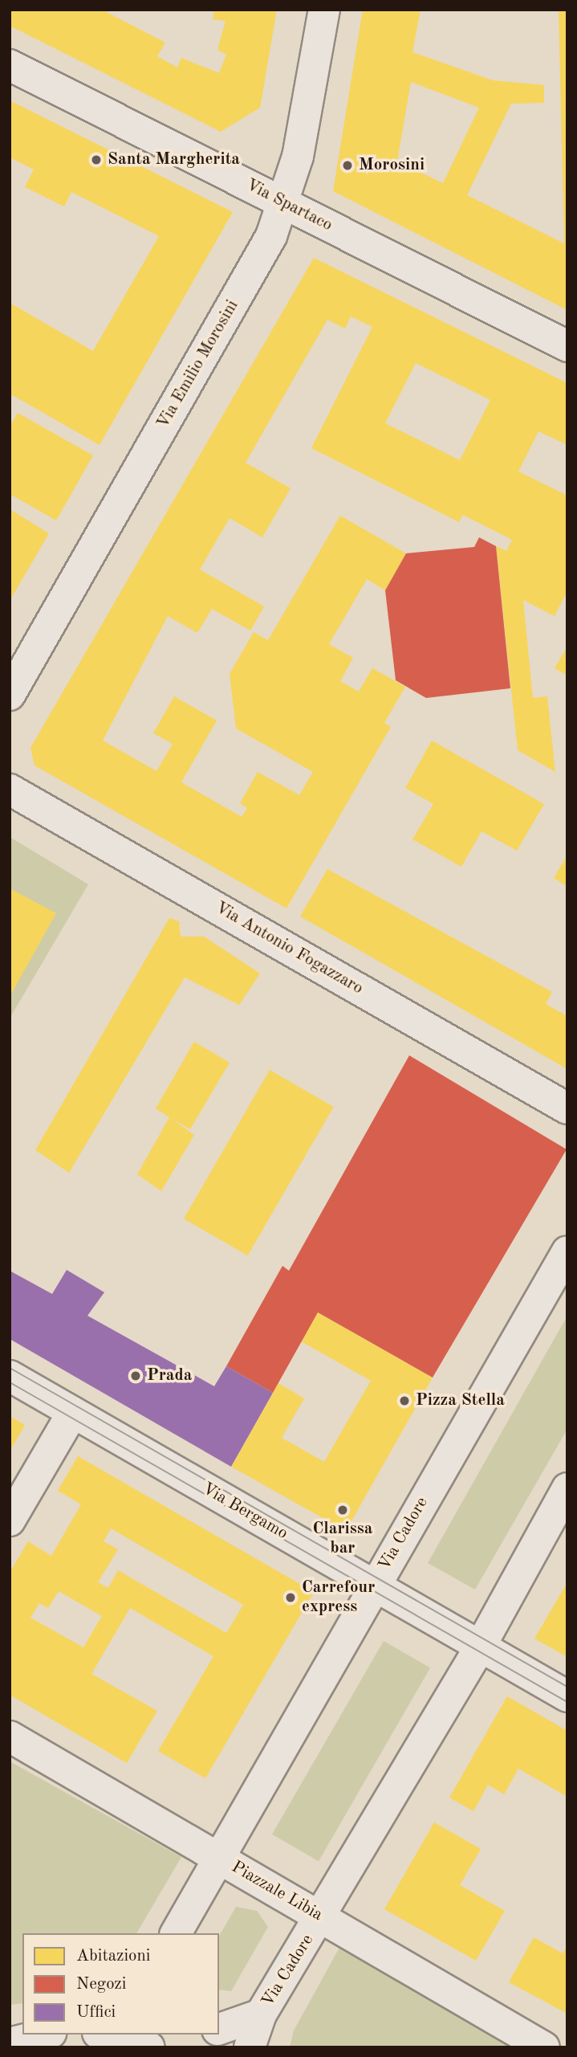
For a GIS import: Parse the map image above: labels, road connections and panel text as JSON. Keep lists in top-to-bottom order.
{
  "streets": {
    "street": [
      "Via Spartaco",
      "Via Emilio Morosini",
      "Via Antonio Fogazzaro",
      "Via Bergamo",
      "Via Cadore",
      "Piazzale Libia"
    ]
  },
  "crossings": [
    ["Via Spartaco", "Via Emilio Morosini"],
    ["Via Bergamo", "Via Cadore"],
    ["Via Cadore", "Piazzale Libia"]
  ],
  "places": [
    "Santa Margherita",
    "Morosini",
    "Prada",
    "Pizza Stella",
    "Clarissa bar",
    "Carrefour express"
  ],
  "legend": ["Abitazioni", "Negozi", "Uffici"]
}
